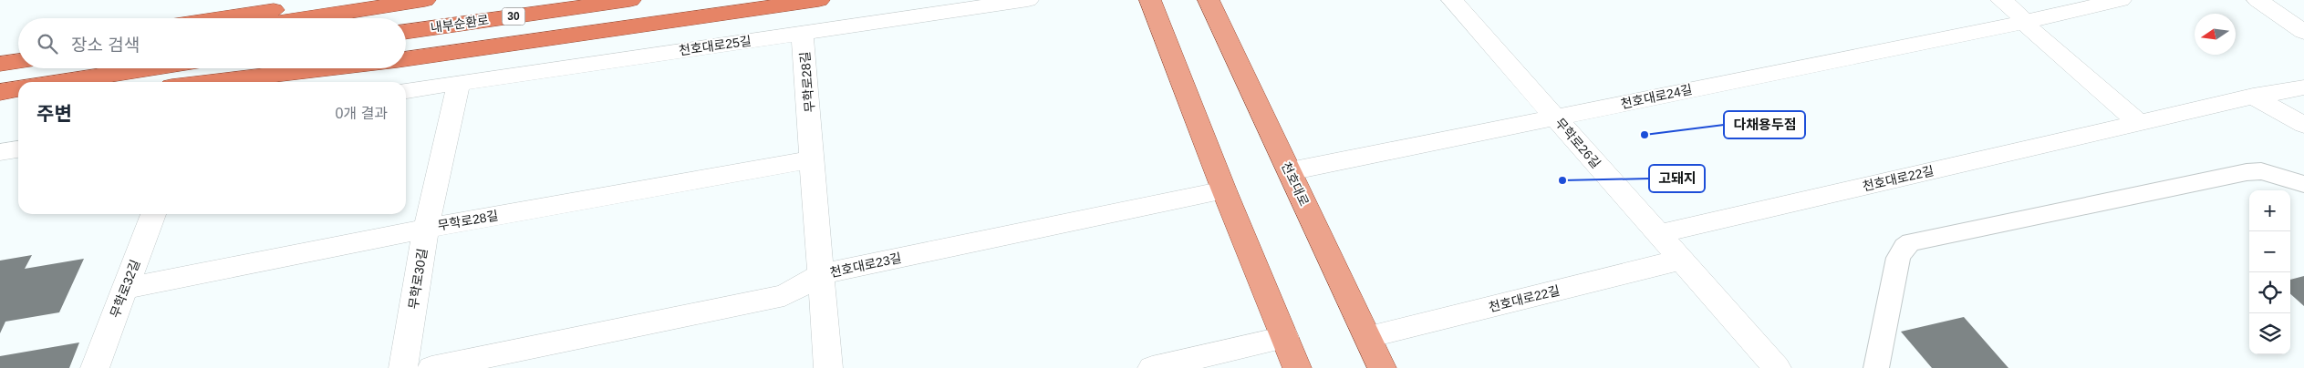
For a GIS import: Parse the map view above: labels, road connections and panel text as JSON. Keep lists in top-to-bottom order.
{
  "streets": {
    "highway": ["30", "내부순환로"],
    "main road": ["천호대로"],
    "street": [
      "천호대로25길",
      "무학로28길",
      "천호대로24길",
      "무학로26길",
      "천호대로22길",
      "천호대로23길",
      "무학로30길",
      "무학로32길"
    ]
  },
  "crossings": [
    ["천호대로25길", "무학로28길"],
    ["천호대로25길", "무학로30길"],
    ["무학로28길", "천호대로23길"],
    ["무학로28길", "무학로30길"],
    ["무학로28길", "무학로32길"],
    ["천호대로24길", "무학로26길"],
    ["천호대로24길", "천호대로"],
    ["무학로26길", "천호대로22길"],
    ["천호대로22길", "천호대로"]
  ],
  "places": ["다채용두점", "고돼지"],
  "north": "left",
  "page": {
    "search": "장소 검색",
    "heading": ["주변", "0개 결과"],
    "map_buttons": ["+", "−"]
  }
}
